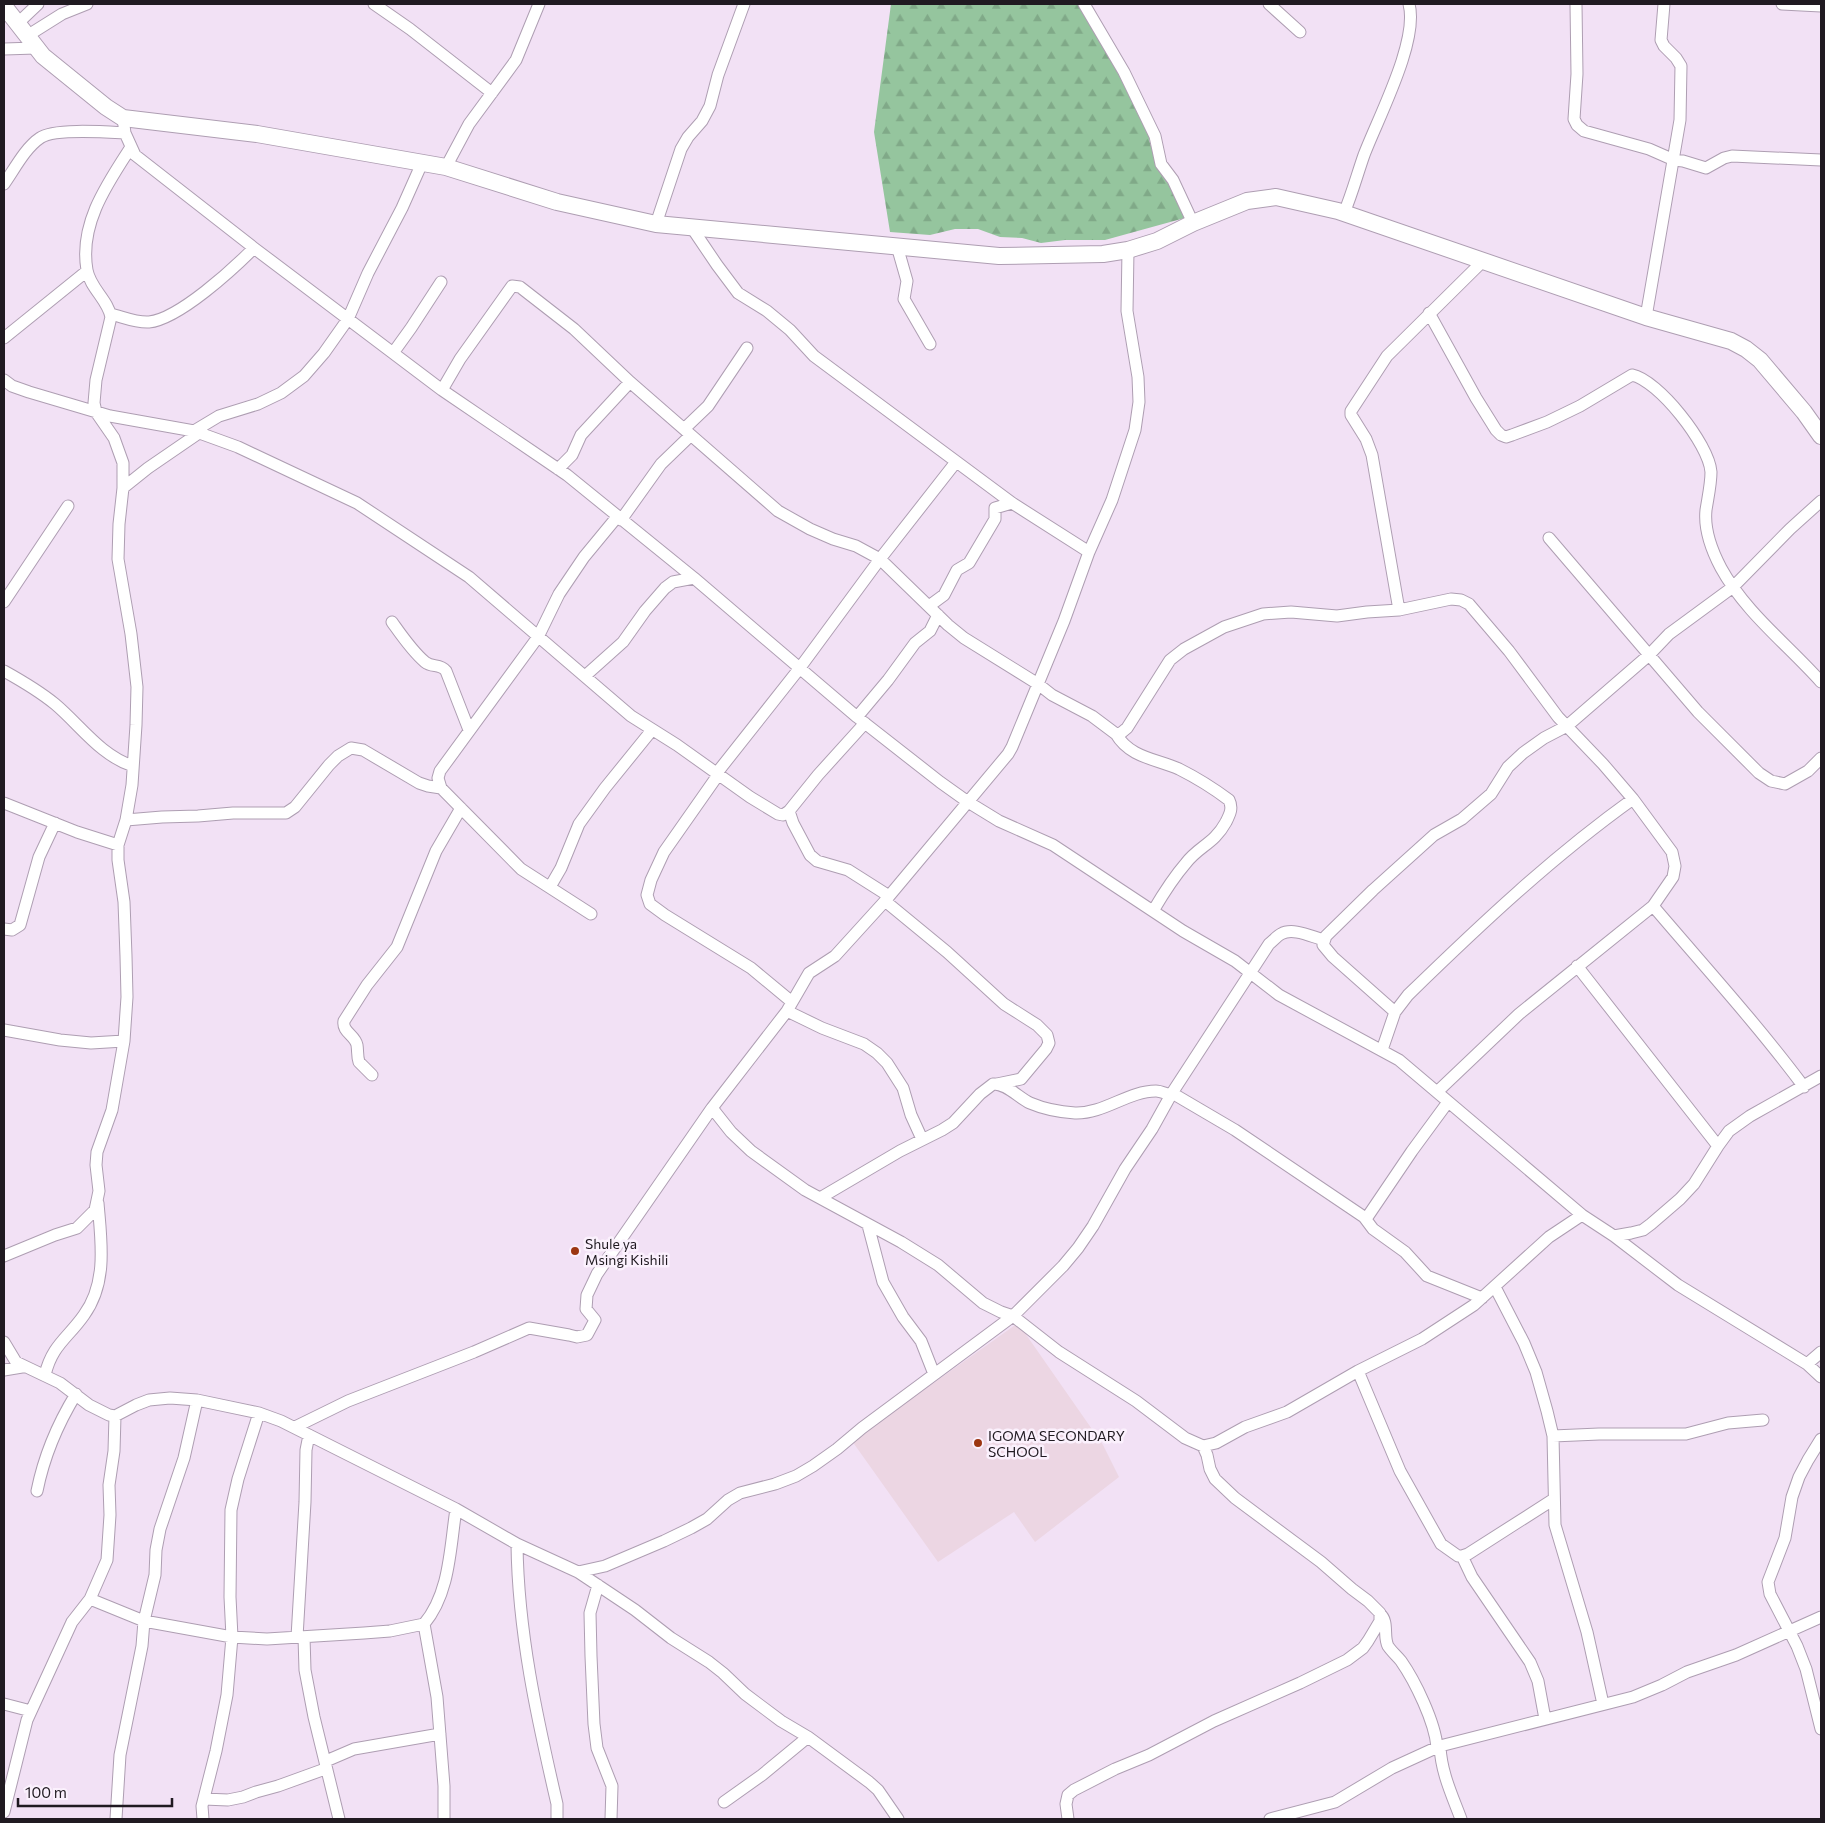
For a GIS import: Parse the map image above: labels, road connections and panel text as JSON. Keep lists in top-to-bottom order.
{
  "places": ["Shule ya Msingi Kishili", "IGOMA SECONDARY SCHOOL"],
  "scale_bar": "100 m"
}
